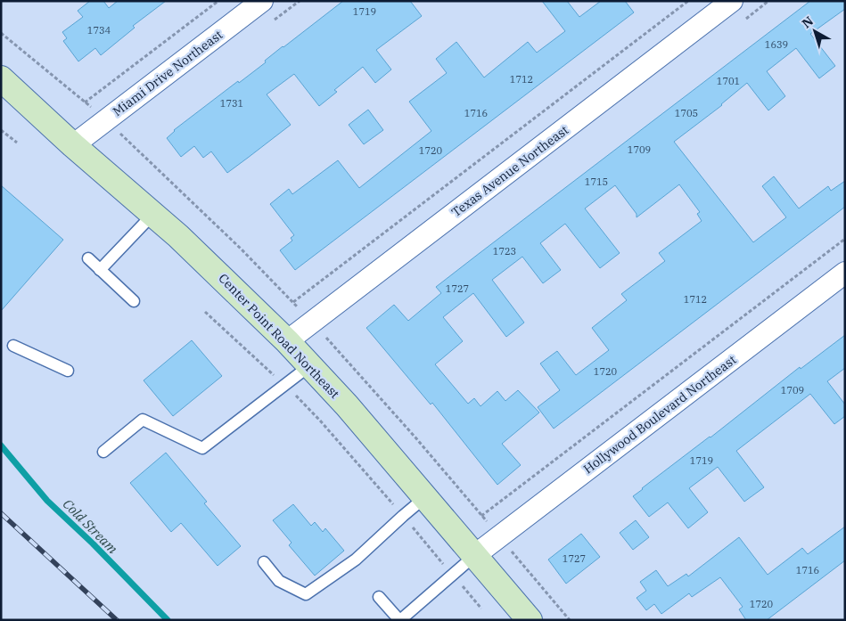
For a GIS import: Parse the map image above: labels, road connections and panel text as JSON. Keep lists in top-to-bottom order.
{
  "streets": {
    "main road": ["Center Point Road Northeast"],
    "street": ["Miami Drive Northeast", "Texas Avenue Northeast", "Hollywood Boulevard Northeast"]
  },
  "crossings": [
    ["Miami Drive Northeast", "Center Point Road Northeast"],
    ["Texas Avenue Northeast", "Center Point Road Northeast"],
    ["Center Point Road Northeast", "Hollywood Boulevard Northeast"]
  ],
  "water": ["Cold Stream"],
  "house_numbers": [
    "1719",
    "1734",
    "1639",
    "1712",
    "1701",
    "1731",
    "1716",
    "1705",
    "1709",
    "1720",
    "1715",
    "1723",
    "1727",
    "1712",
    "1720",
    "1709",
    "1719",
    "1727",
    "1716",
    "1720"
  ],
  "north": "top left"
}
